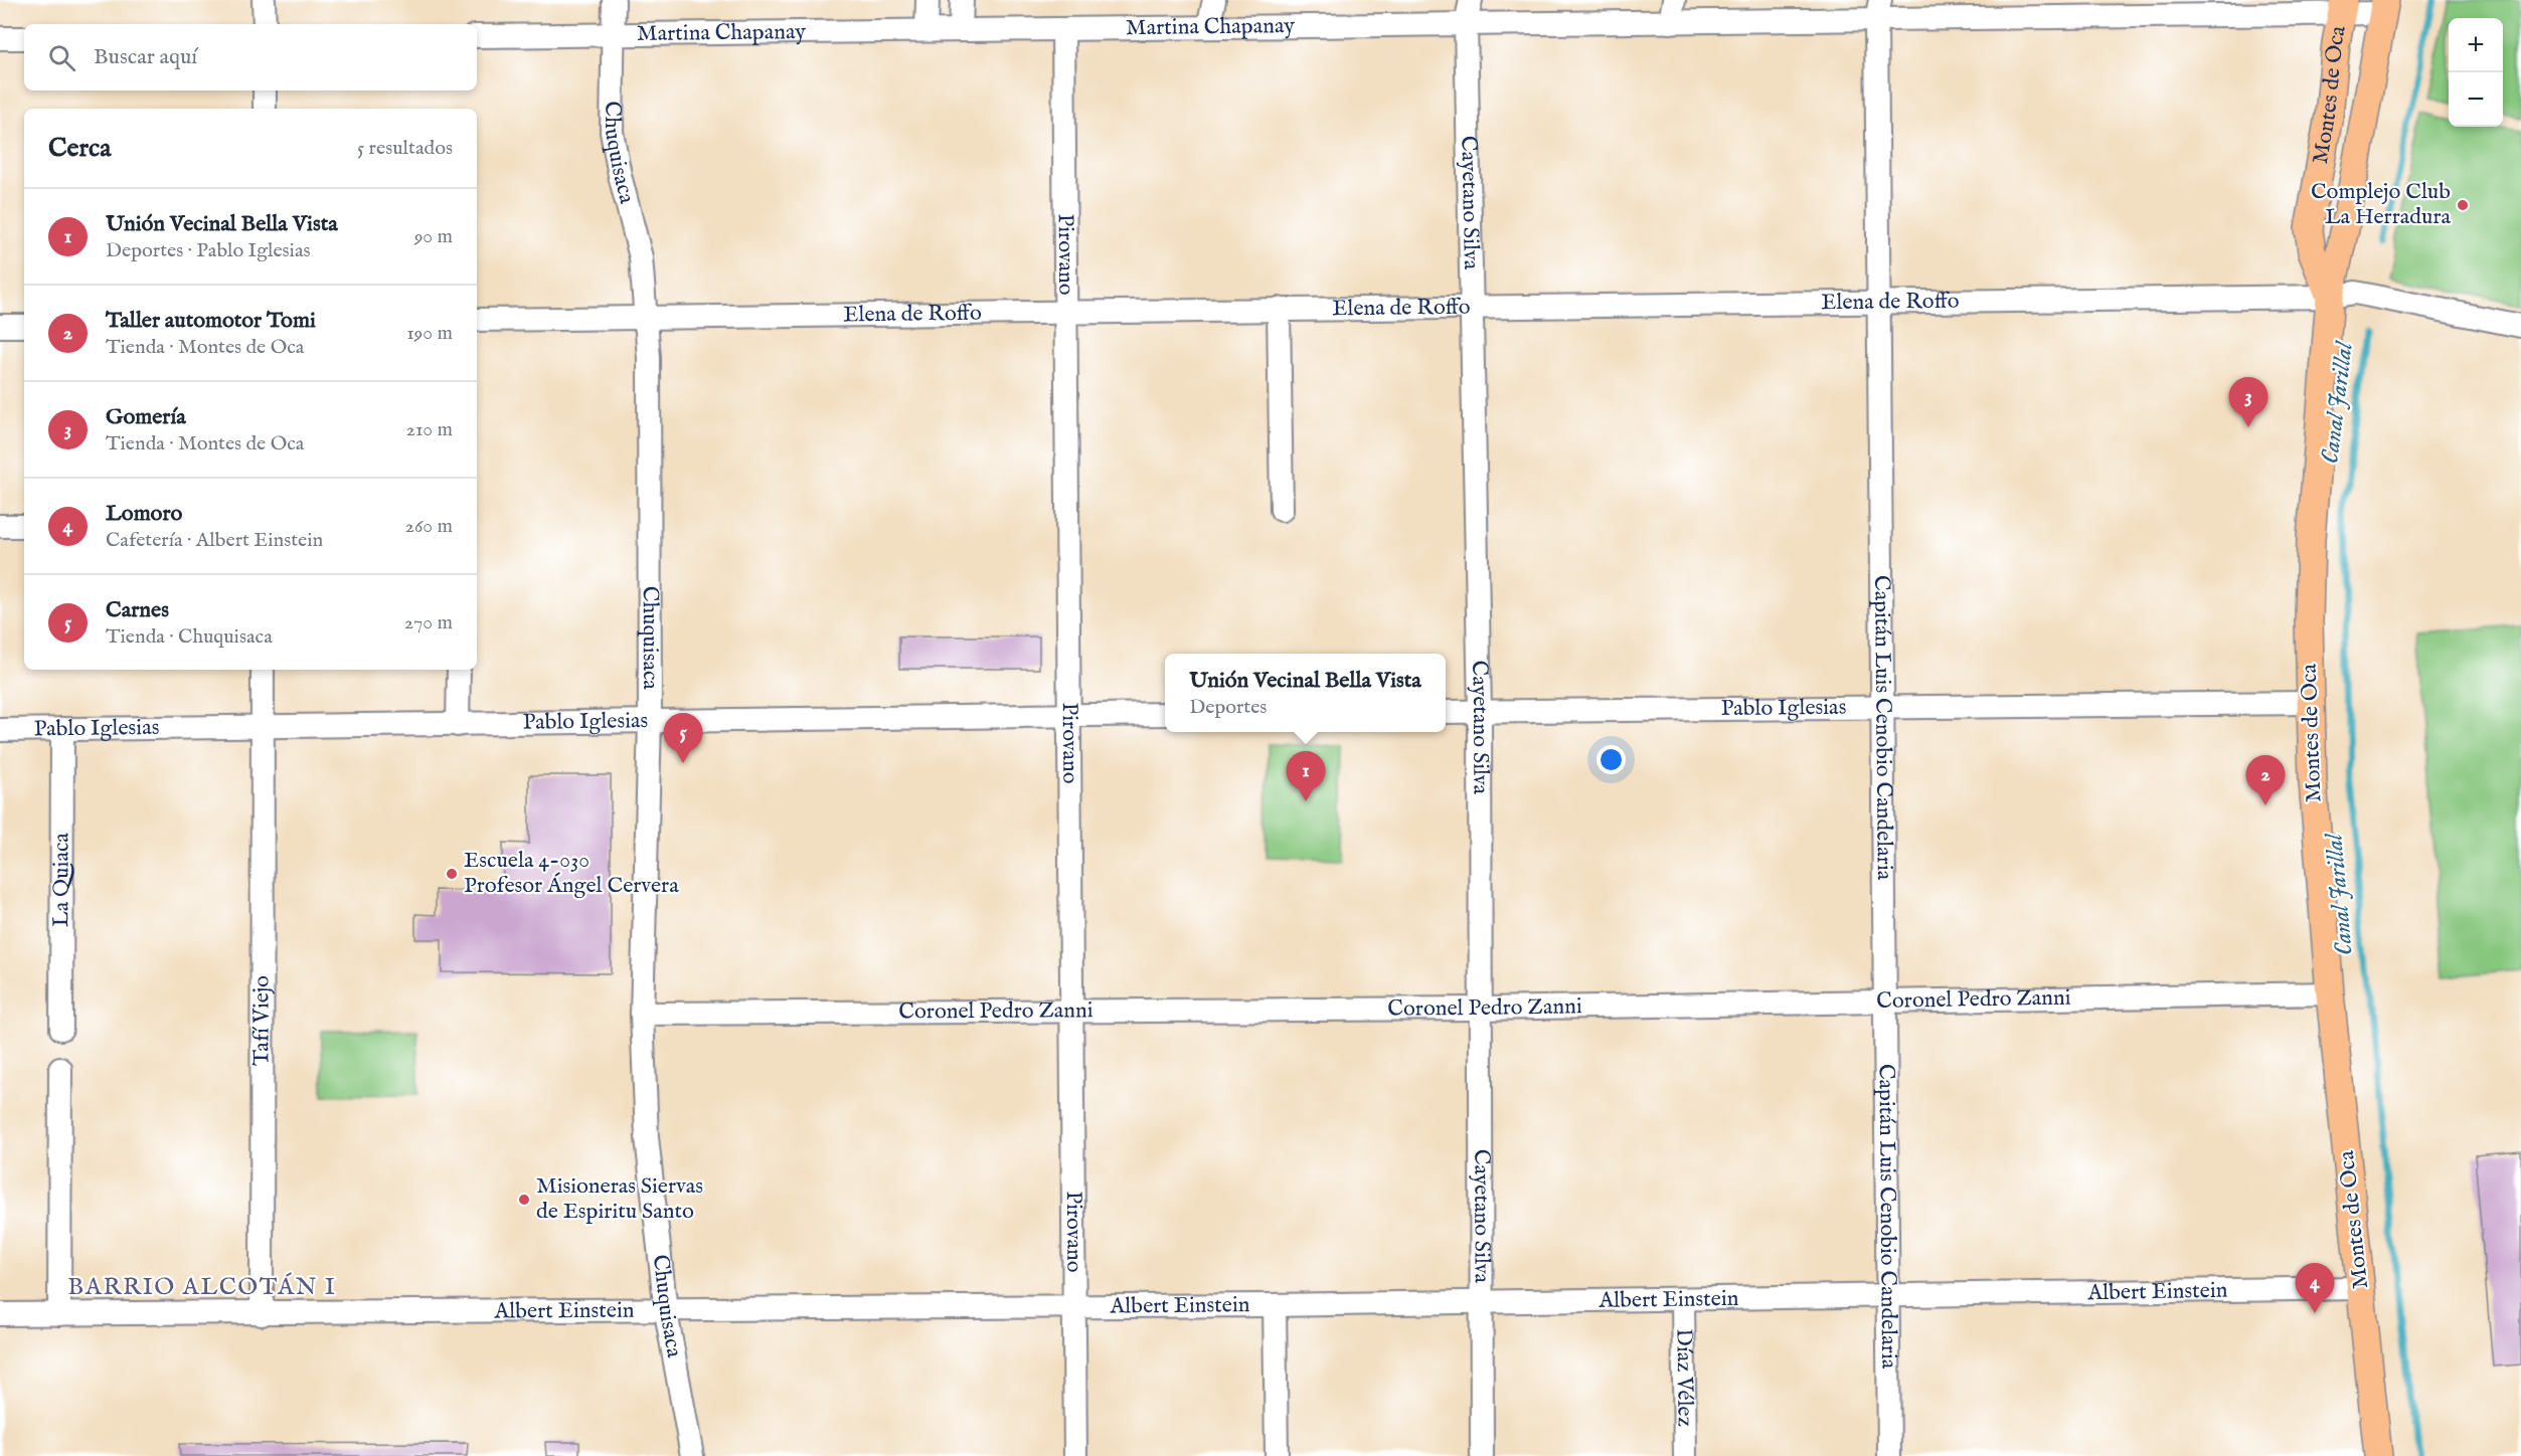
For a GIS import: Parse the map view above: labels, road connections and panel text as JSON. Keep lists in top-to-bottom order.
{
  "streets": {
    "main road": ["Montes de Oca"],
    "street": [
      "Martina Chapanay",
      "Chuquisaca",
      "Cayetano Silva",
      "Pirovano",
      "Elena de Roffo",
      "Pablo Iglesias",
      "Capitán Luis Cenobio Candelaria",
      "La Quiaca",
      "Coronel Pedro Zanni",
      "Tafí Viejo",
      "Albert Einstein",
      "Díaz Vélez"
    ]
  },
  "crossings": [
    ["Martina Chapanay", "Montes de Oca"],
    ["Martina Chapanay", "Chuquisaca"],
    ["Martina Chapanay", "Cayetano Silva"],
    ["Martina Chapanay", "Pirovano"],
    ["Martina Chapanay", "Capitán Luis Cenobio Candelaria"],
    ["Montes de Oca", "Elena de Roffo"],
    ["Montes de Oca", "Pablo Iglesias"],
    ["Montes de Oca", "Coronel Pedro Zanni"],
    ["Montes de Oca", "Albert Einstein"],
    ["Chuquisaca", "Elena de Roffo"],
    ["Chuquisaca", "Pablo Iglesias"],
    ["Chuquisaca", "Coronel Pedro Zanni"],
    ["Chuquisaca", "Albert Einstein"],
    ["Cayetano Silva", "Elena de Roffo"],
    ["Cayetano Silva", "Pablo Iglesias"],
    ["Cayetano Silva", "Coronel Pedro Zanni"],
    ["Cayetano Silva", "Albert Einstein"],
    ["Pirovano", "Elena de Roffo"],
    ["Pirovano", "Pablo Iglesias"],
    ["Pirovano", "Coronel Pedro Zanni"],
    ["Pirovano", "Albert Einstein"],
    ["Elena de Roffo", "Capitán Luis Cenobio Candelaria"],
    ["Pablo Iglesias", "Capitán Luis Cenobio Candelaria"],
    ["Pablo Iglesias", "La Quiaca"],
    ["Pablo Iglesias", "Tafí Viejo"],
    ["Capitán Luis Cenobio Candelaria", "Coronel Pedro Zanni"],
    ["Capitán Luis Cenobio Candelaria", "Albert Einstein"],
    ["Tafí Viejo", "Albert Einstein"],
    ["Albert Einstein", "Díaz Vélez"]
  ],
  "districts": ["BARRIO ALCOTÁN I"],
  "water": ["Canal Jarillal"],
  "places": ["Complejo Club La Herradura", "Escuela 4-030 Profesor Ángel Cervera", "Misioneras Siervas de Espiritu Santo"],
  "page": {
    "map_buttons": ["+", "−"],
    "search": "Buscar aquí",
    "heading": ["Cerca", "5 resultados"],
    "list": [
      {
        "mark": "1",
        "name": "Unión Vecinal Bella Vista",
        "note": "Deportes · Pablo Iglesias",
        "value": "90 m"
      },
      {
        "mark": "2",
        "name": "Taller automotor Tomi",
        "note": "Tienda · Montes de Oca",
        "value": "190 m"
      },
      {
        "mark": "3",
        "name": "Gomería",
        "note": "Tienda · Montes de Oca",
        "value": "210 m"
      },
      {
        "mark": "4",
        "name": "Lomoro",
        "note": "Cafetería · Albert Einstein",
        "value": "260 m"
      },
      {
        "mark": "5",
        "name": "Carnes",
        "note": "Tienda · Chuquisaca",
        "value": "270 m"
      }
    ],
    "pins": [
      "3",
      "5",
      "1",
      "2",
      "4"
    ],
    "popup": ["Unión Vecinal Bella Vista", "Deportes"]
  }
}
